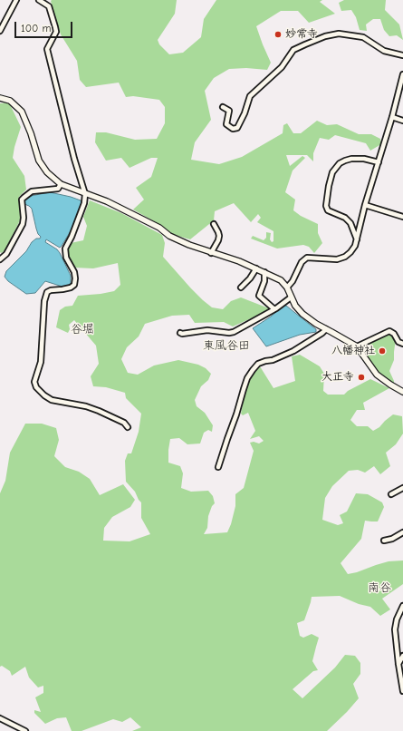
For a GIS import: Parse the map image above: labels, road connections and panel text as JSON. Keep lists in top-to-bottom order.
{
  "districts": ["谷堀", "東風谷田", "南谷"],
  "places": ["妙常寺", "八幡神社", "大正寺"],
  "scale_bar": "100 m"
}
